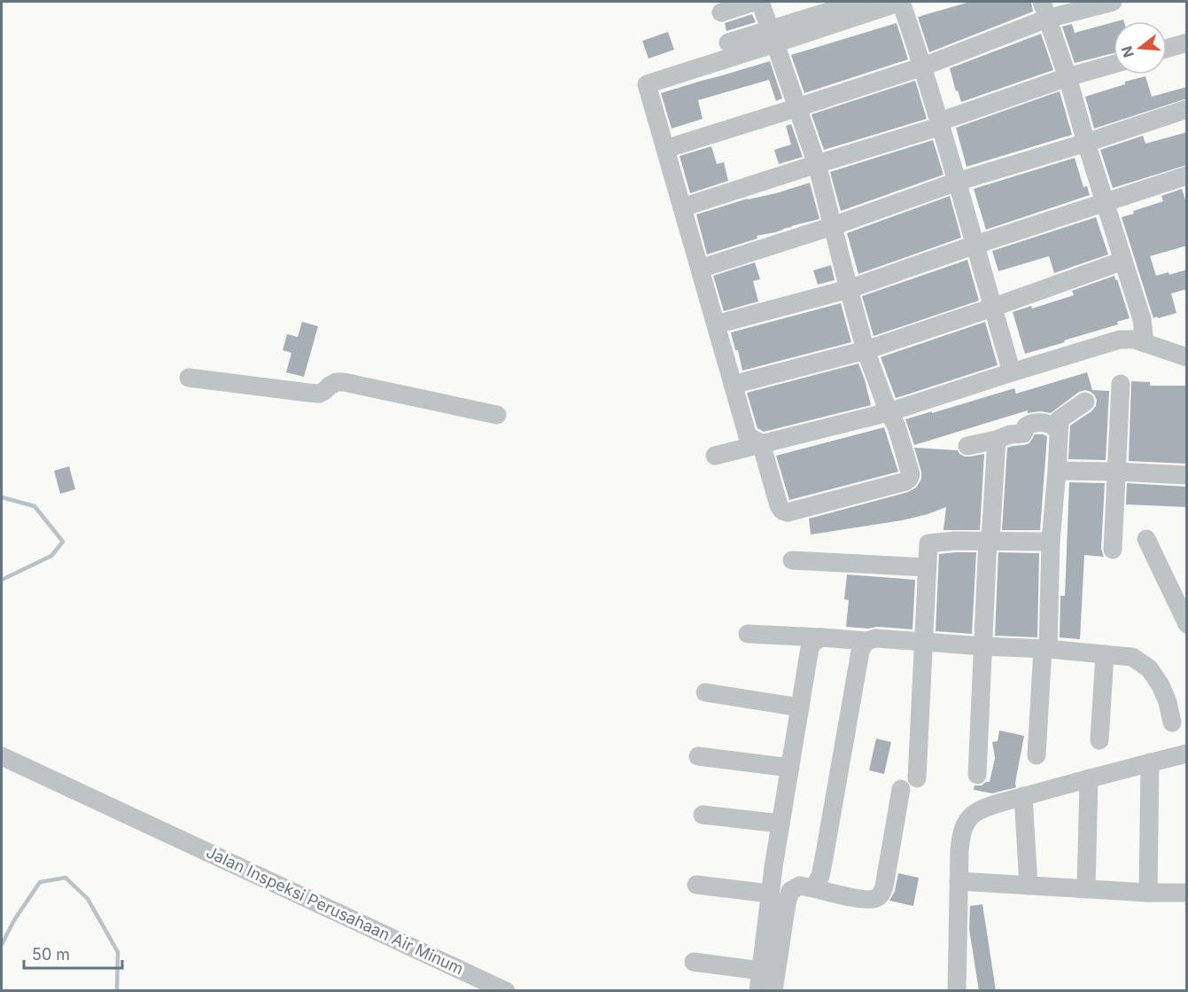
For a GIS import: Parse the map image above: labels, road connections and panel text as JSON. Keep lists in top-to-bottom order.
{
  "streets": {
    "street": ["Jalan Inspeksi Perusahaan Air Minum"]
  },
  "scale_bar": "50 m",
  "north": "left"
}
